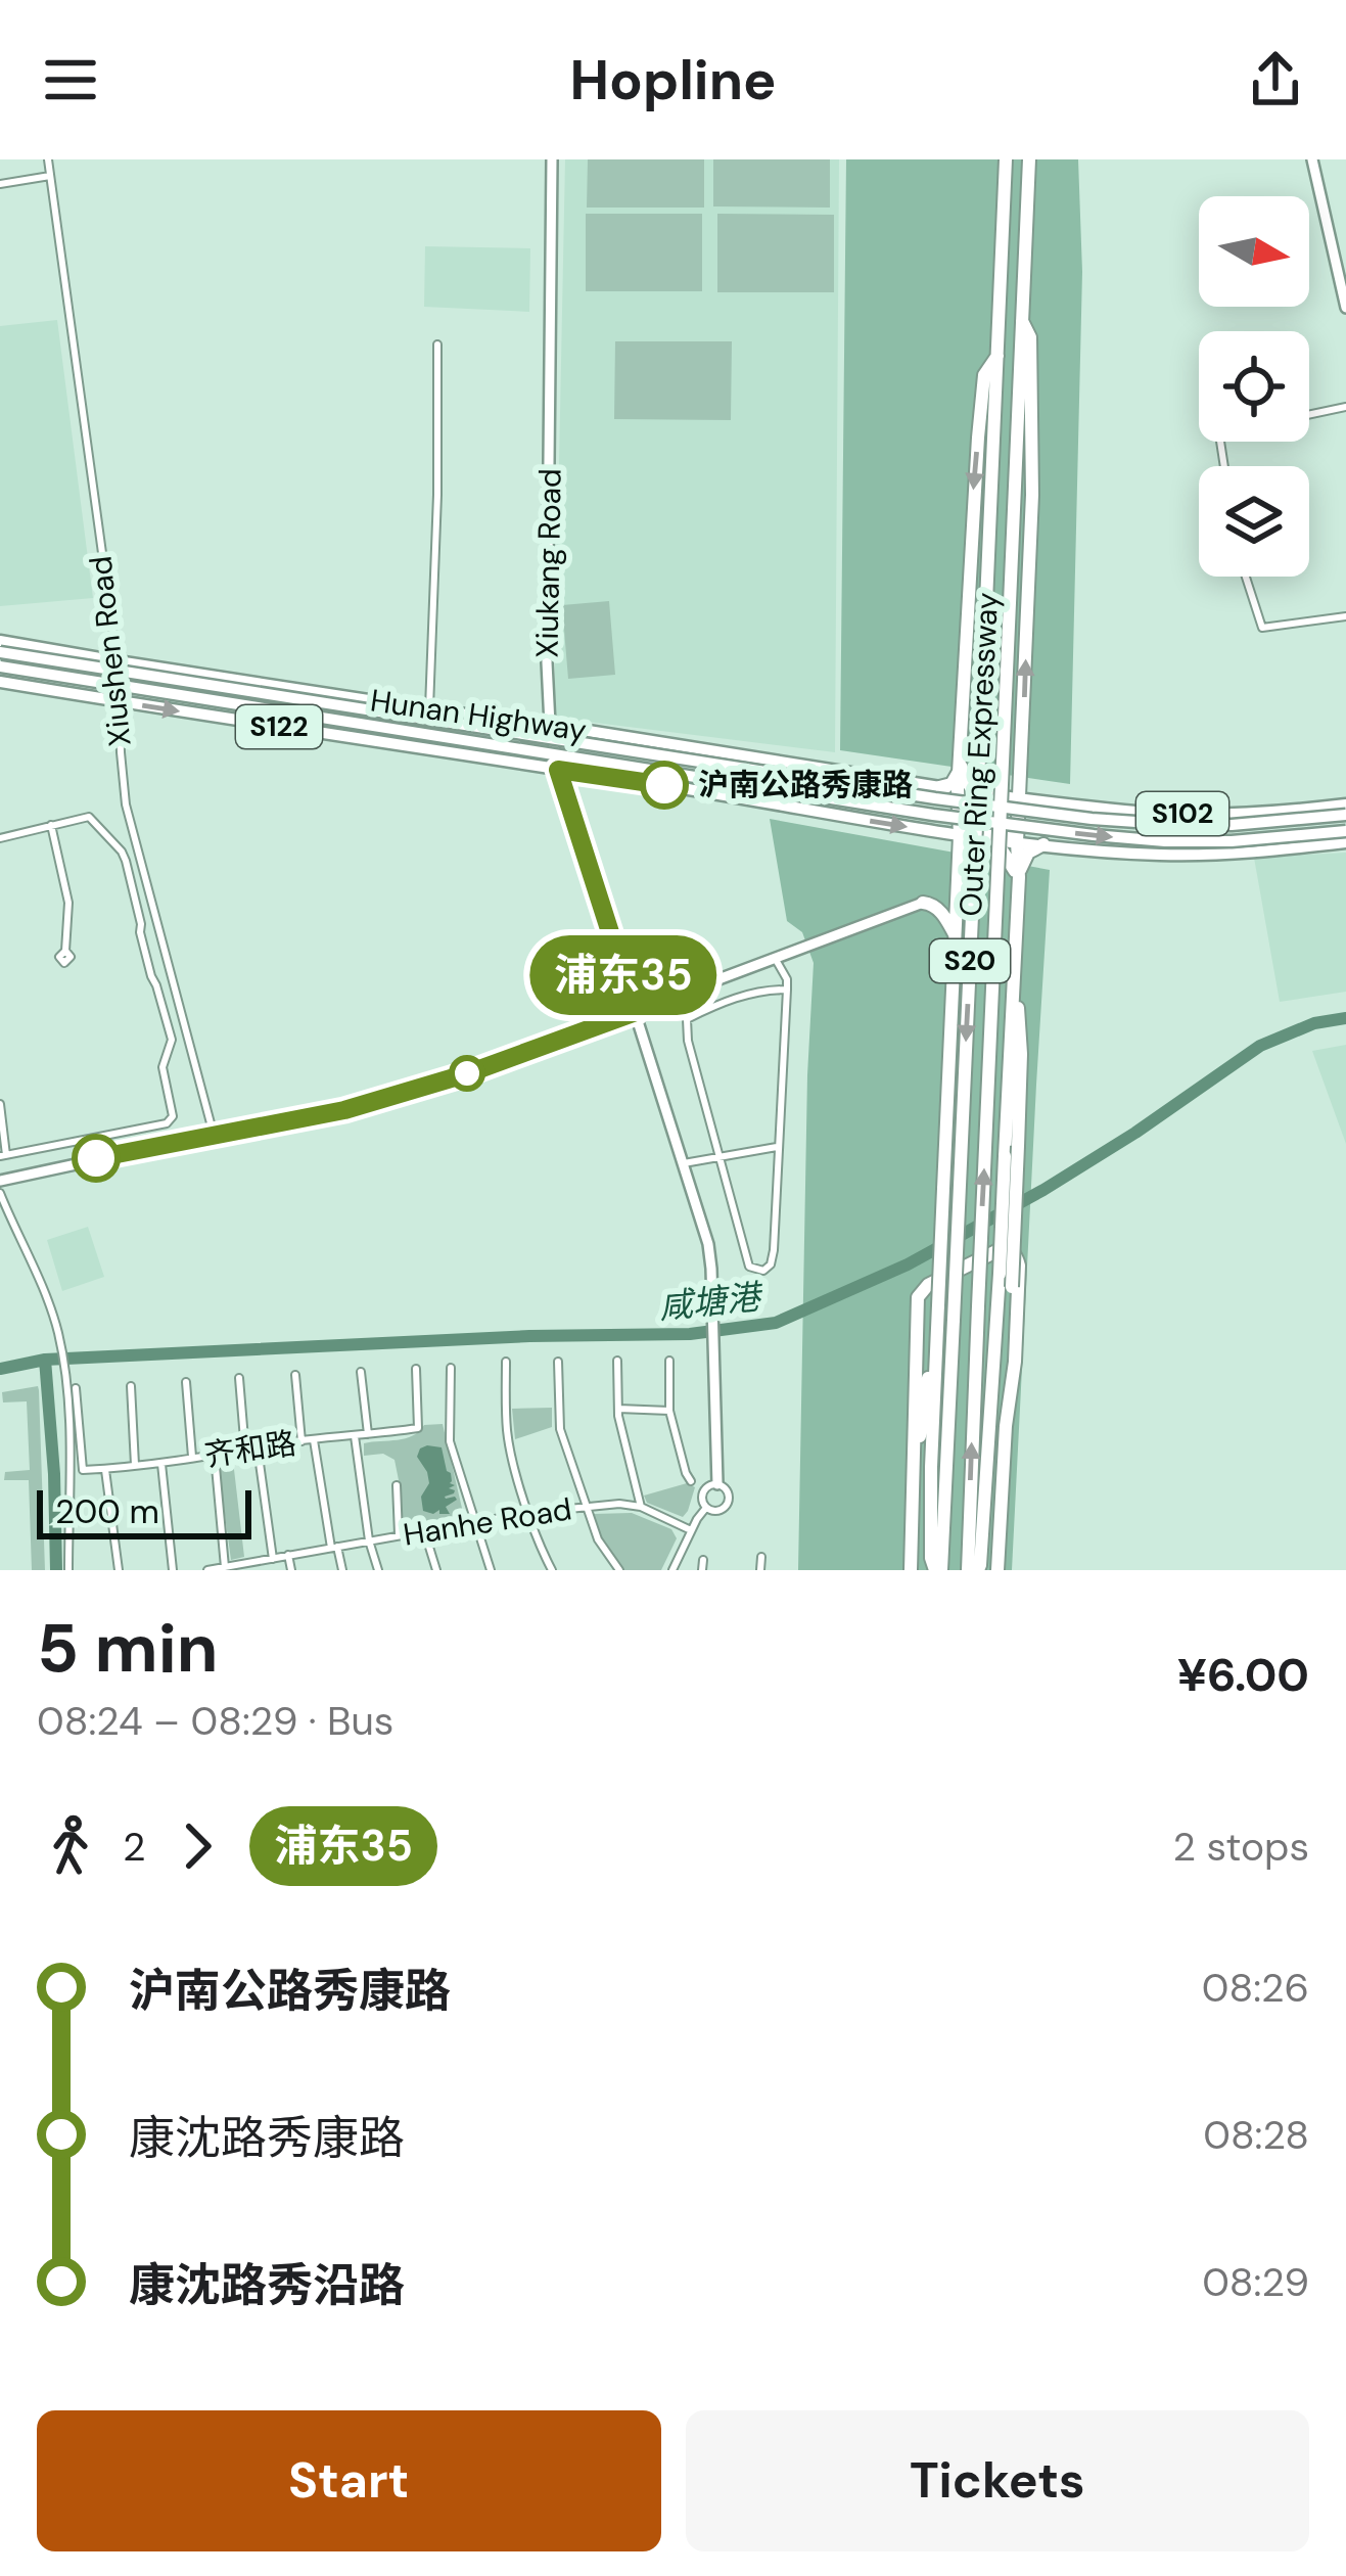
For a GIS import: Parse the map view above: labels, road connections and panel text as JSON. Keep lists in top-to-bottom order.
{
  "streets": {
    "highway": ["Outer Ring Expressway", "S20"],
    "main road": ["Hunan Highway", "S122", "S102"],
    "street": [
      "Xiukang Road",
      "Xiushen Road",
      "齐和路",
      "Hanhe Road"
    ]
  },
  "crossings": [
    ["Xiukang Road", "Hunan Highway"],
    ["Xiushen Road", "Hunan Highway"],
    ["Hunan Highway", "S102"]
  ],
  "water": ["咸塘港"],
  "places": ["沪南公路秀康路"],
  "lines": ["bus line 浦东35"],
  "scale_bar": "200 m",
  "north": "right",
  "page": {
    "header": "Hopline",
    "on_map": "浦东35",
    "scale": "200 m",
    "heading": ["5 min", "08:24 – 08:29 · Bus", "¥6.00"],
    "legs": ["2", "浦东35", "2 stops"],
    "list": [
      {
        "name": "沪南公路秀康路",
        "value": "08:26"
      },
      {
        "name": "康沈路秀康路",
        "value": "08:28"
      },
      {
        "name": "康沈路秀沿路",
        "value": "08:29"
      }
    ],
    "buttons": ["Start", "Tickets"]
  }
}
